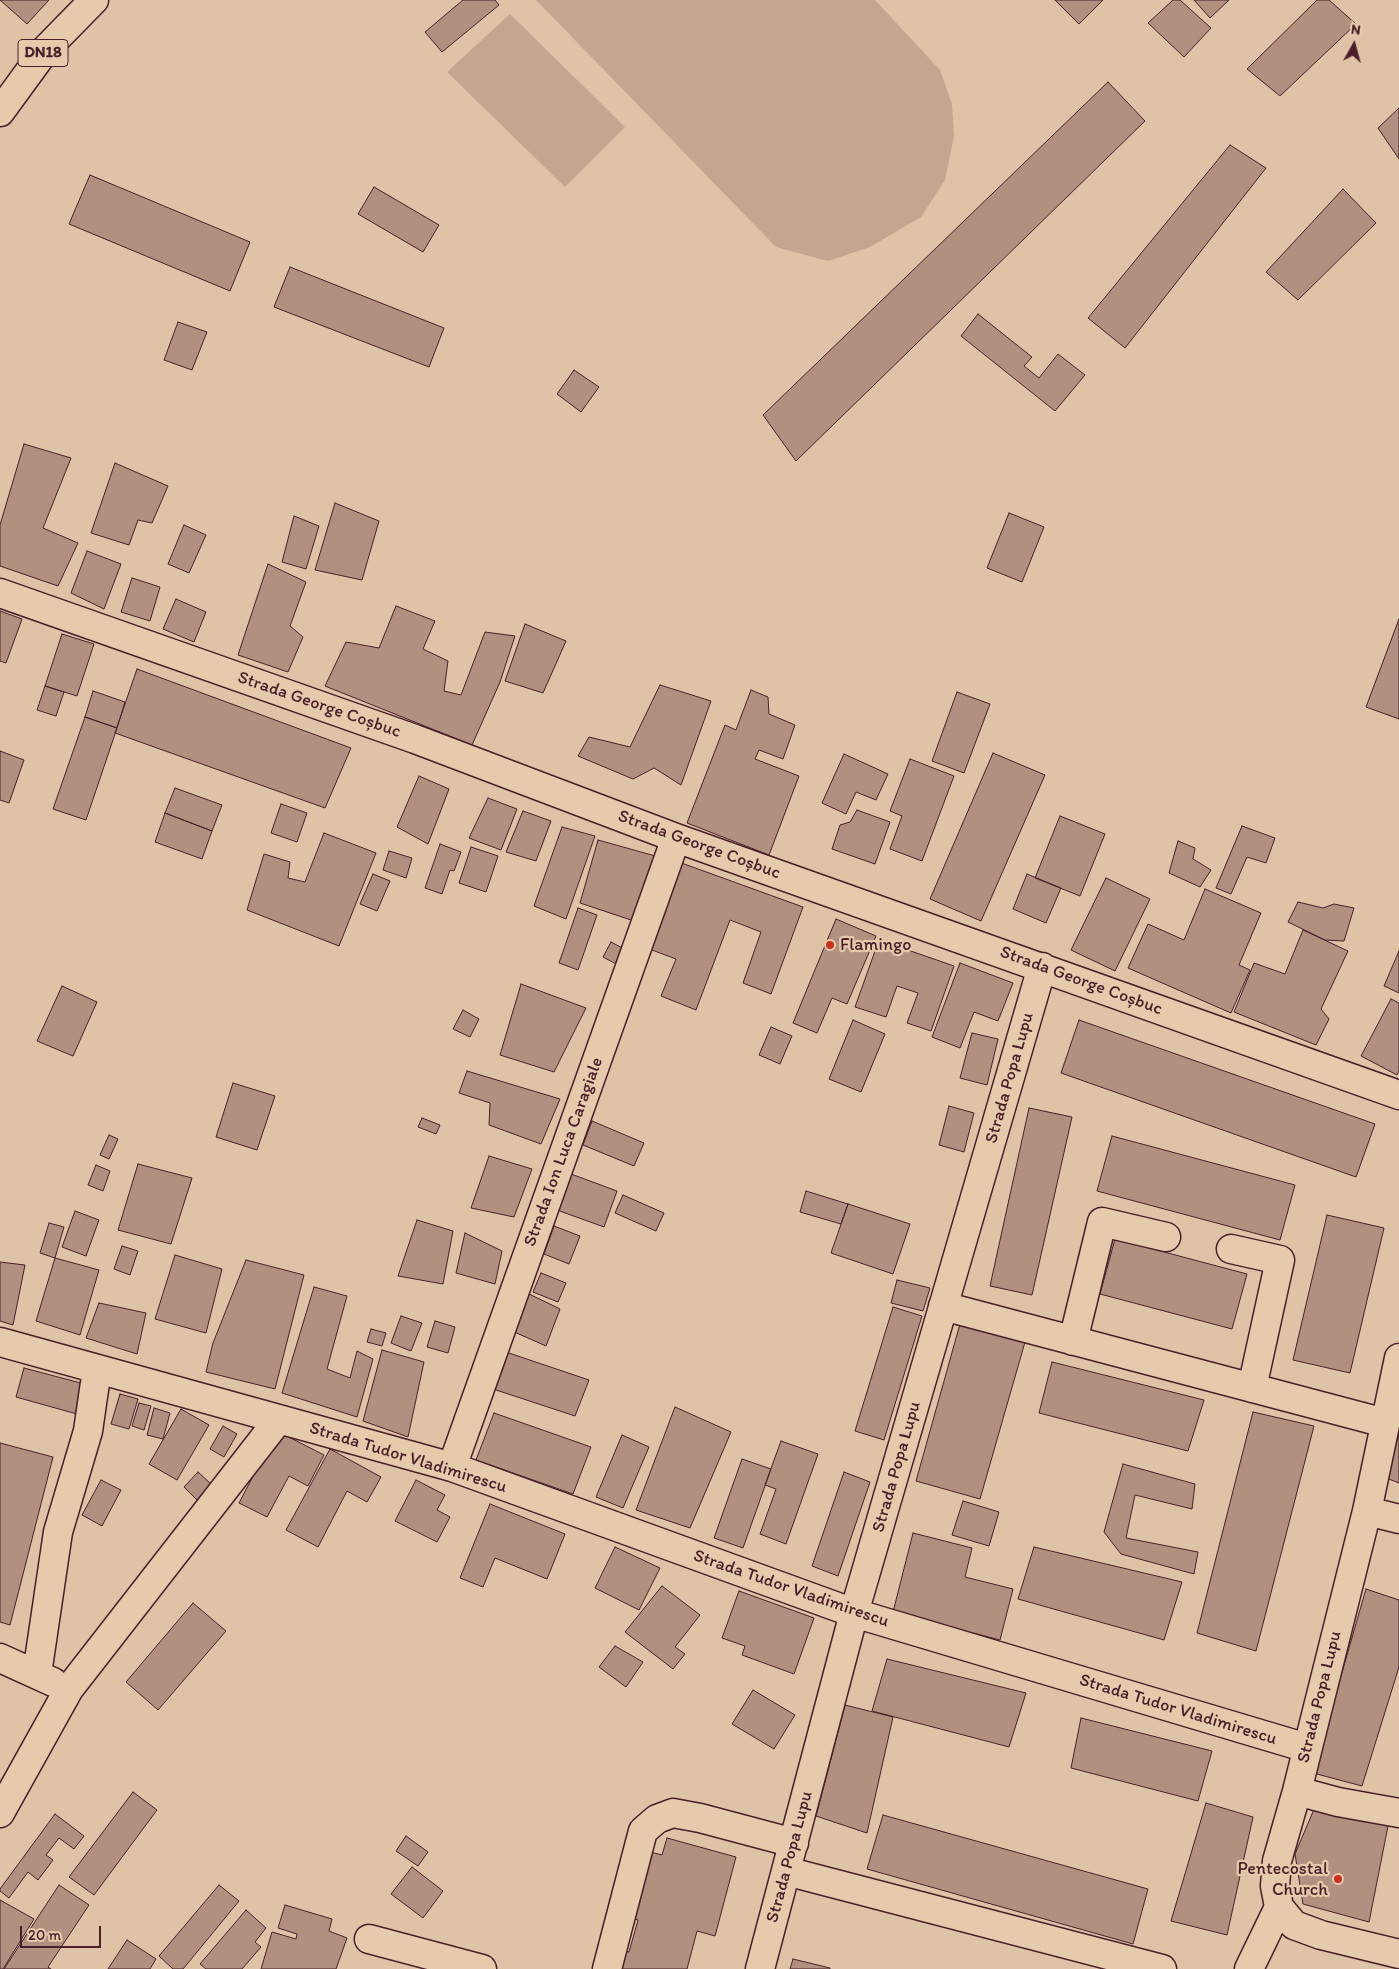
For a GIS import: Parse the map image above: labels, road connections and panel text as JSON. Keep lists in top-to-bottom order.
{
  "streets": {
    "street": [
      "DN18",
      "Strada George Coșbuc",
      "Strada Popa Lupu",
      "Strada Ion Luca Caragiale",
      "Strada Tudor Vladimirescu"
    ]
  },
  "crossings": [
    ["Strada George Coșbuc", "Strada Popa Lupu"],
    ["Strada George Coșbuc", "Strada Ion Luca Caragiale"],
    ["Strada Popa Lupu", "Strada Tudor Vladimirescu"],
    ["Strada Ion Luca Caragiale", "Strada Tudor Vladimirescu"]
  ],
  "places": ["Flamingo", "Pentecostal Church"],
  "scale_bar": "20 m",
  "north": "top"
}
